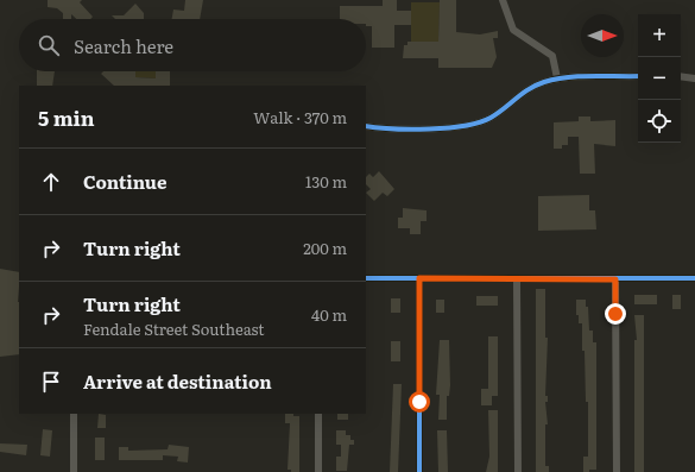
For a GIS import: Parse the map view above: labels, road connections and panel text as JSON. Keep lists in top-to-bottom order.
{
  "north": "right",
  "page": {
    "map_buttons": ["+", "−"],
    "search": "Search here",
    "heading": ["5 min", "Walk · 370 m"],
    "list": [
      ["Continue", "130 m"],
      ["Turn right", "200 m"],
      ["Turn right", "Fendale Street Southeast", "40 m"],
      "Arrive at destination"
    ]
  }
}
